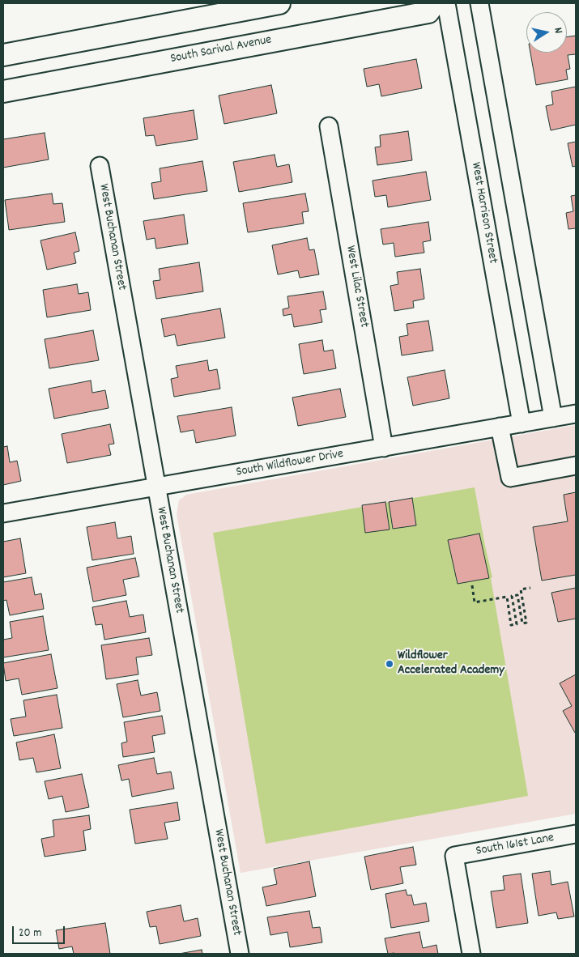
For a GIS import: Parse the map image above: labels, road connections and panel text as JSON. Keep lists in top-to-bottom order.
{
  "streets": {
    "main road": ["South Sarival Avenue"],
    "street": [
      "West Harrison Street",
      "West Buchanan Street",
      "West Lilac Street",
      "South Wildflower Drive",
      "South 161st Lane"
    ]
  },
  "crossings": [
    ["West Harrison Street", "South Wildflower Drive"],
    ["West Buchanan Street", "South Wildflower Drive"],
    ["West Lilac Street", "South Wildflower Drive"]
  ],
  "places": ["Wildflower Accelerated Academy"],
  "scale_bar": "20 m",
  "north": "right"
}
